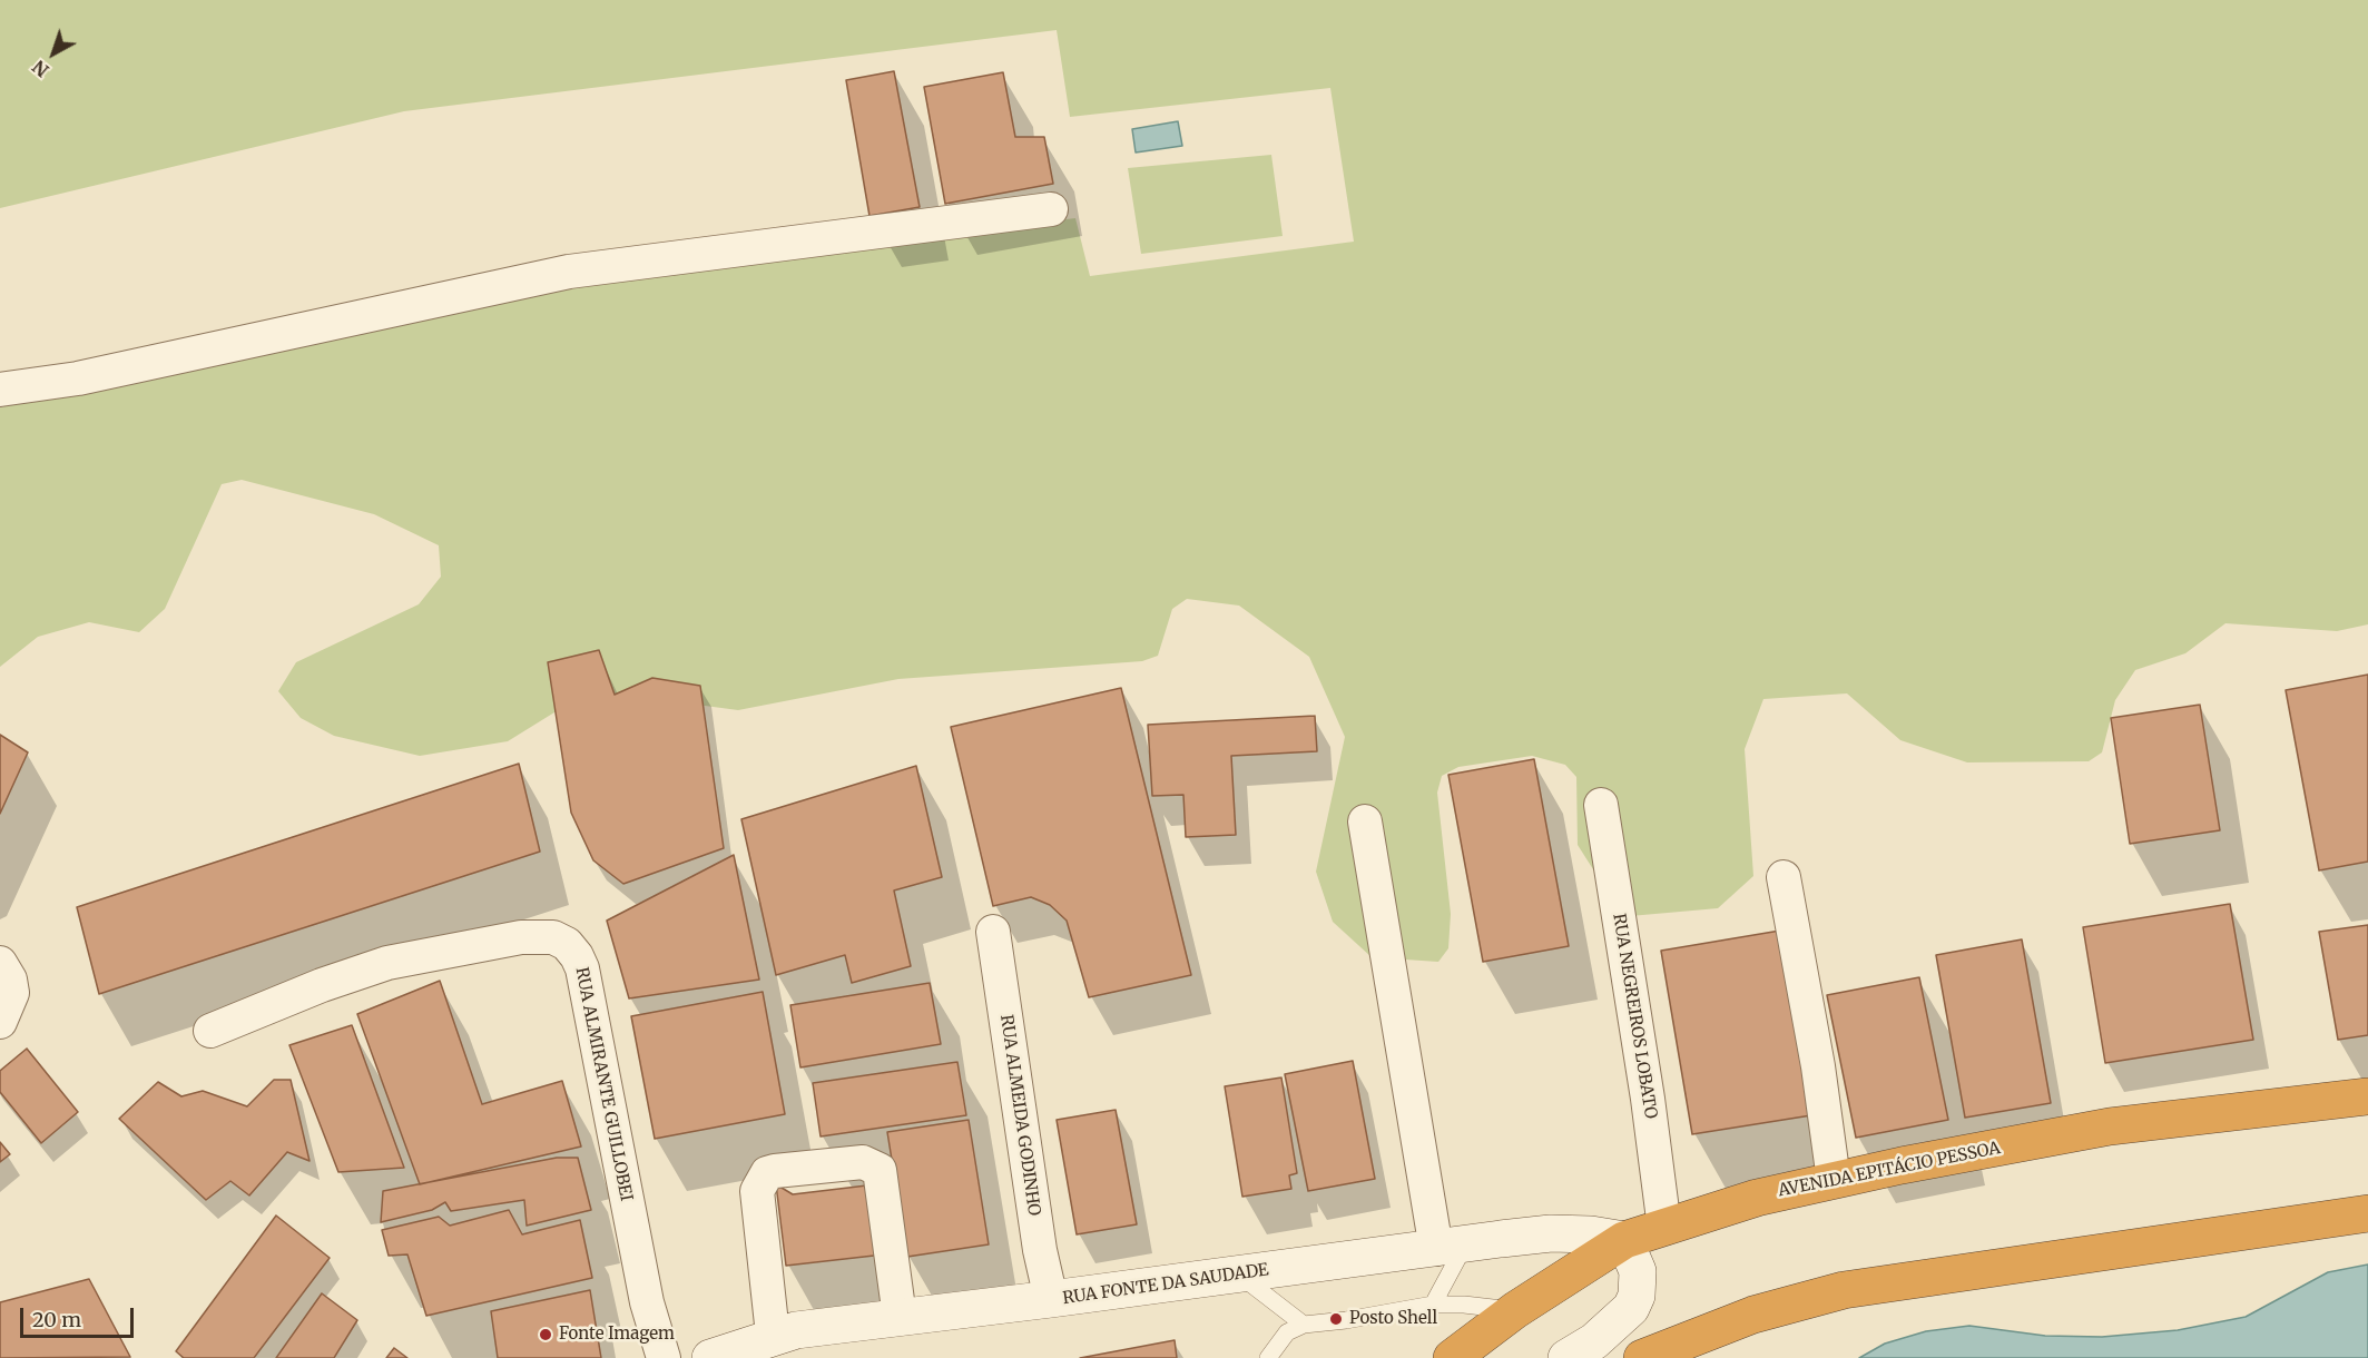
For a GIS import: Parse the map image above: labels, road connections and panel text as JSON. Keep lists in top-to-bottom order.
{
  "streets": {
    "highway": ["AVENIDA EPITÁCIO PESSOA"],
    "street": [
      "RUA NEGREIROS LOBATO",
      "RUA ALMIRANTE GUILLOBEI",
      "RUA ALMEIDA GODINHO",
      "RUA FONTE DA SAUDADE"
    ]
  },
  "crossings": [
    ["RUA NEGREIROS LOBATO", "AVENIDA EPITÁCIO PESSOA"],
    ["RUA ALMEIDA GODINHO", "RUA FONTE DA SAUDADE"],
    ["AVENIDA EPITÁCIO PESSOA", "RUA FONTE DA SAUDADE"]
  ],
  "places": ["Posto Shell", "Fonte Imagem"],
  "scale_bar": "20 m",
  "north": "bottom left"
}
